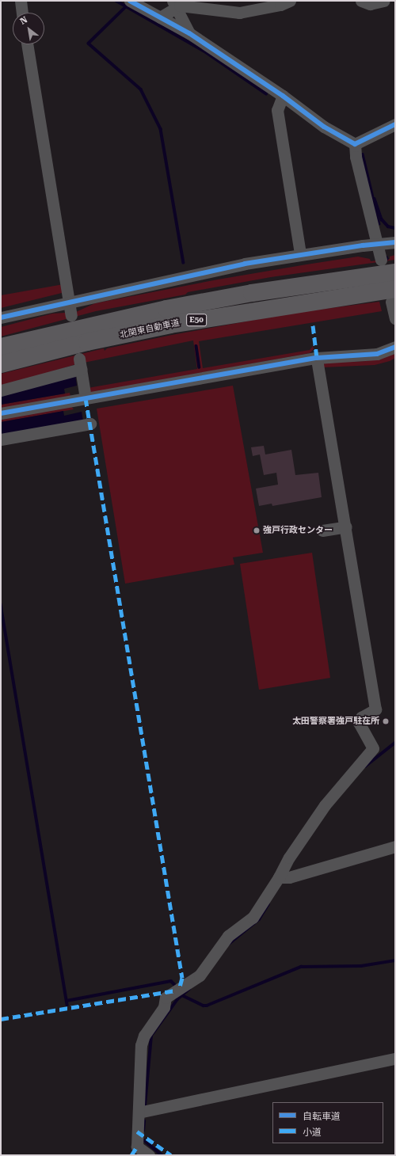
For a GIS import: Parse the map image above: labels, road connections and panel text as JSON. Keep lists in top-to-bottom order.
{
  "streets": {
    "highway": ["E50", "北関東自動車道"]
  },
  "places": ["強戸行政センター", "太田警察署強戸駐在所"],
  "legend": ["自転車道", "小道"],
  "north": "top left"
}
